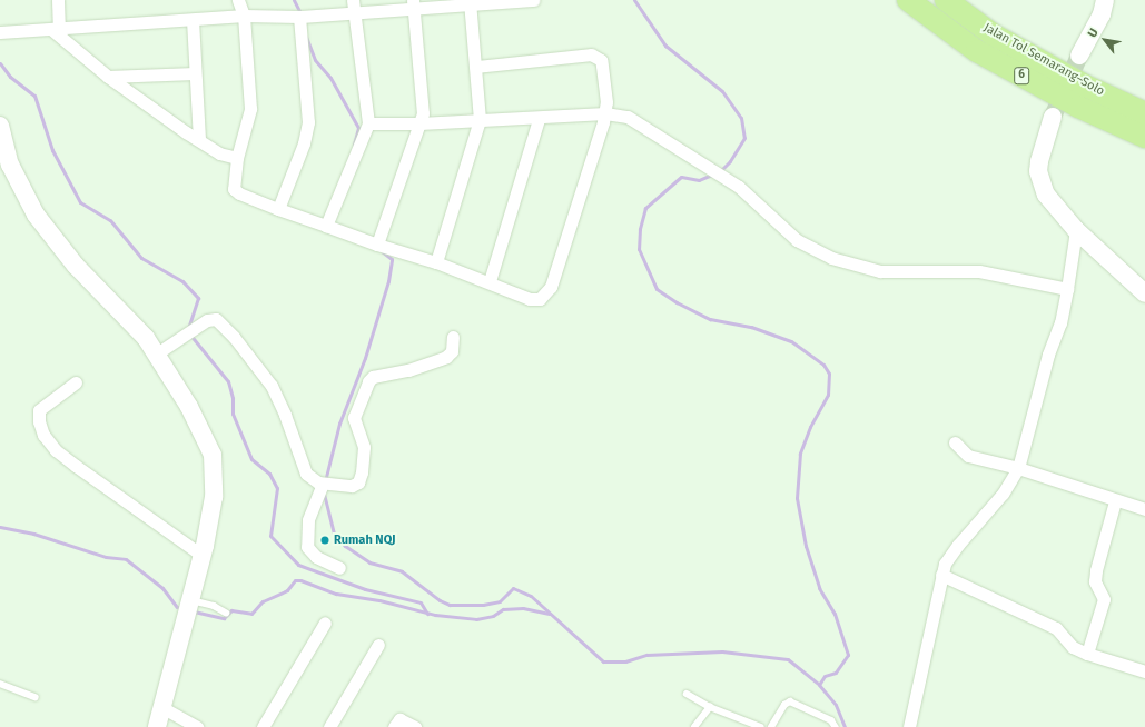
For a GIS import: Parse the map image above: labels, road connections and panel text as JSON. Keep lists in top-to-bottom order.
{
  "streets": {
    "highway": ["Jalan Tol Semarang–Solo", "6"]
  },
  "places": ["Rumah NQJ"],
  "north": "top left"
}
